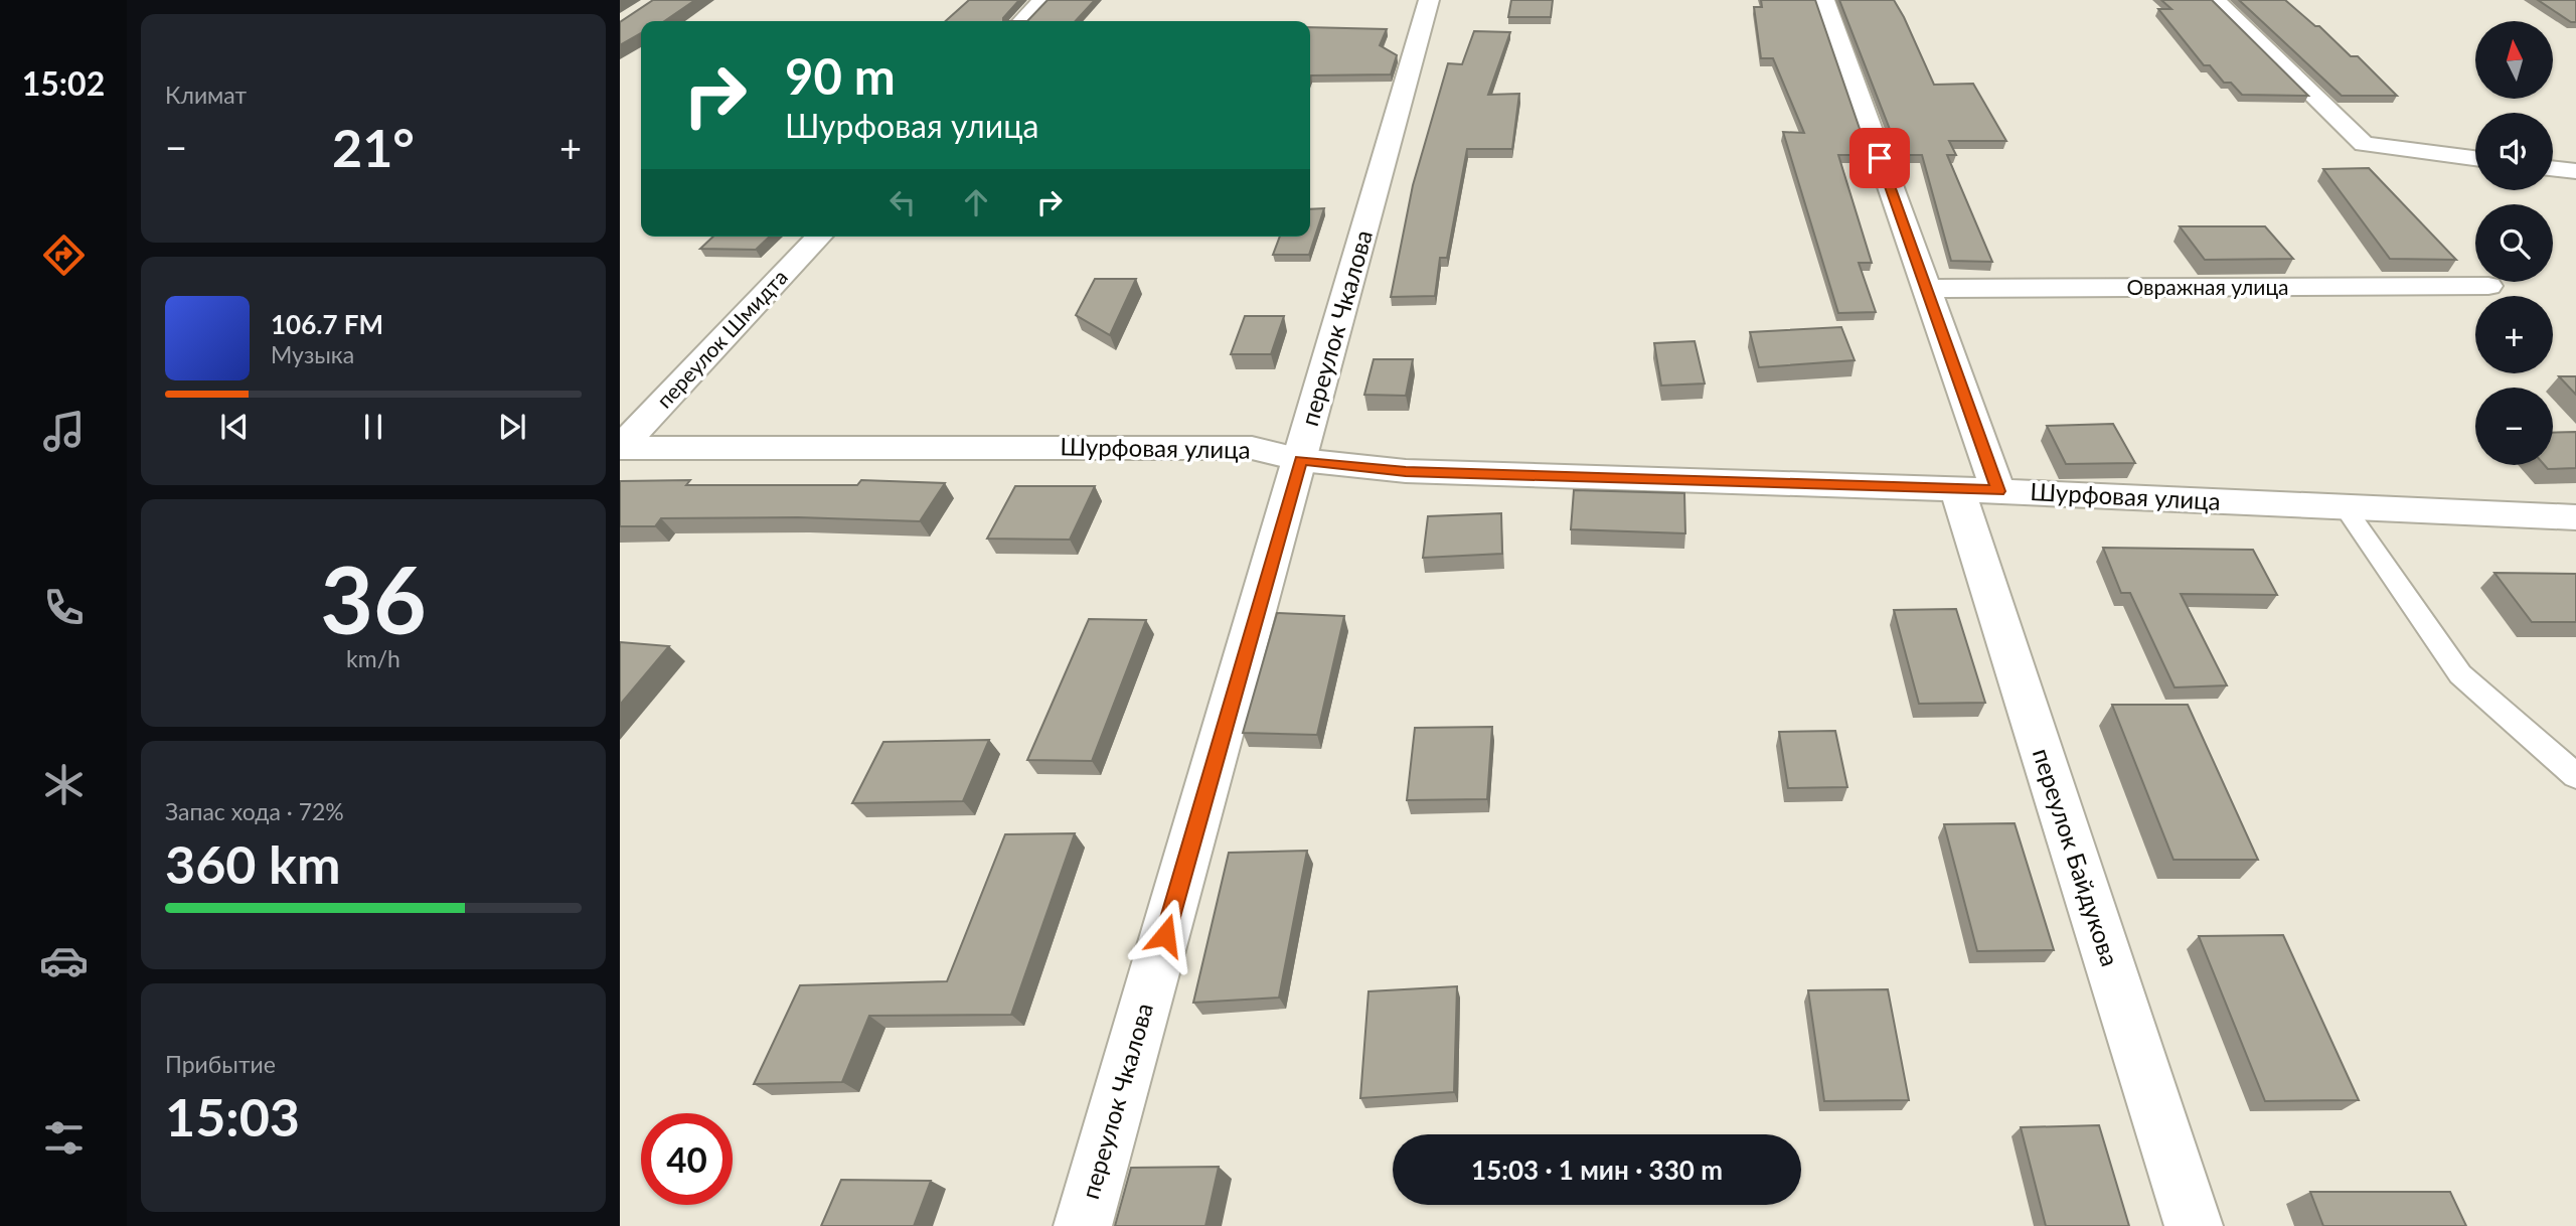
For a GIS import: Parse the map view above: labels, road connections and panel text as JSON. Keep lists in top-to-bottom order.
{
  "streets": {
    "street": [
      "Овражная улица",
      "переулок Чкалова",
      "переулок Шмидта",
      "Шурфовая улица",
      "переулок Байдукова"
    ]
  },
  "crossings": [
    ["Овражная улица", "переулок Байдукова"],
    ["переулок Чкалова", "Шурфовая улица"],
    ["переулок Шмидта", "Шурфовая улица"],
    ["Шурфовая улица", "переулок Байдукова"]
  ],
  "north": "top",
  "page": {
    "tabs": "15:02",
    "tile": [
      "Климат",
      ["36", "km/h"],
      ["Запас хода · 72%", "360 km"],
      ["Прибытие", "15:03"]
    ],
    "map_buttons": ["+", "−"],
    "turn": ["90 m", "Шурфовая улица"],
    "heat": ["−", "21°", "+"],
    "song": ["106.7 FM", "Музыка"],
    "limit": "40",
    "trip": "15:03 · 1 мин · 330 m"
  }
}
